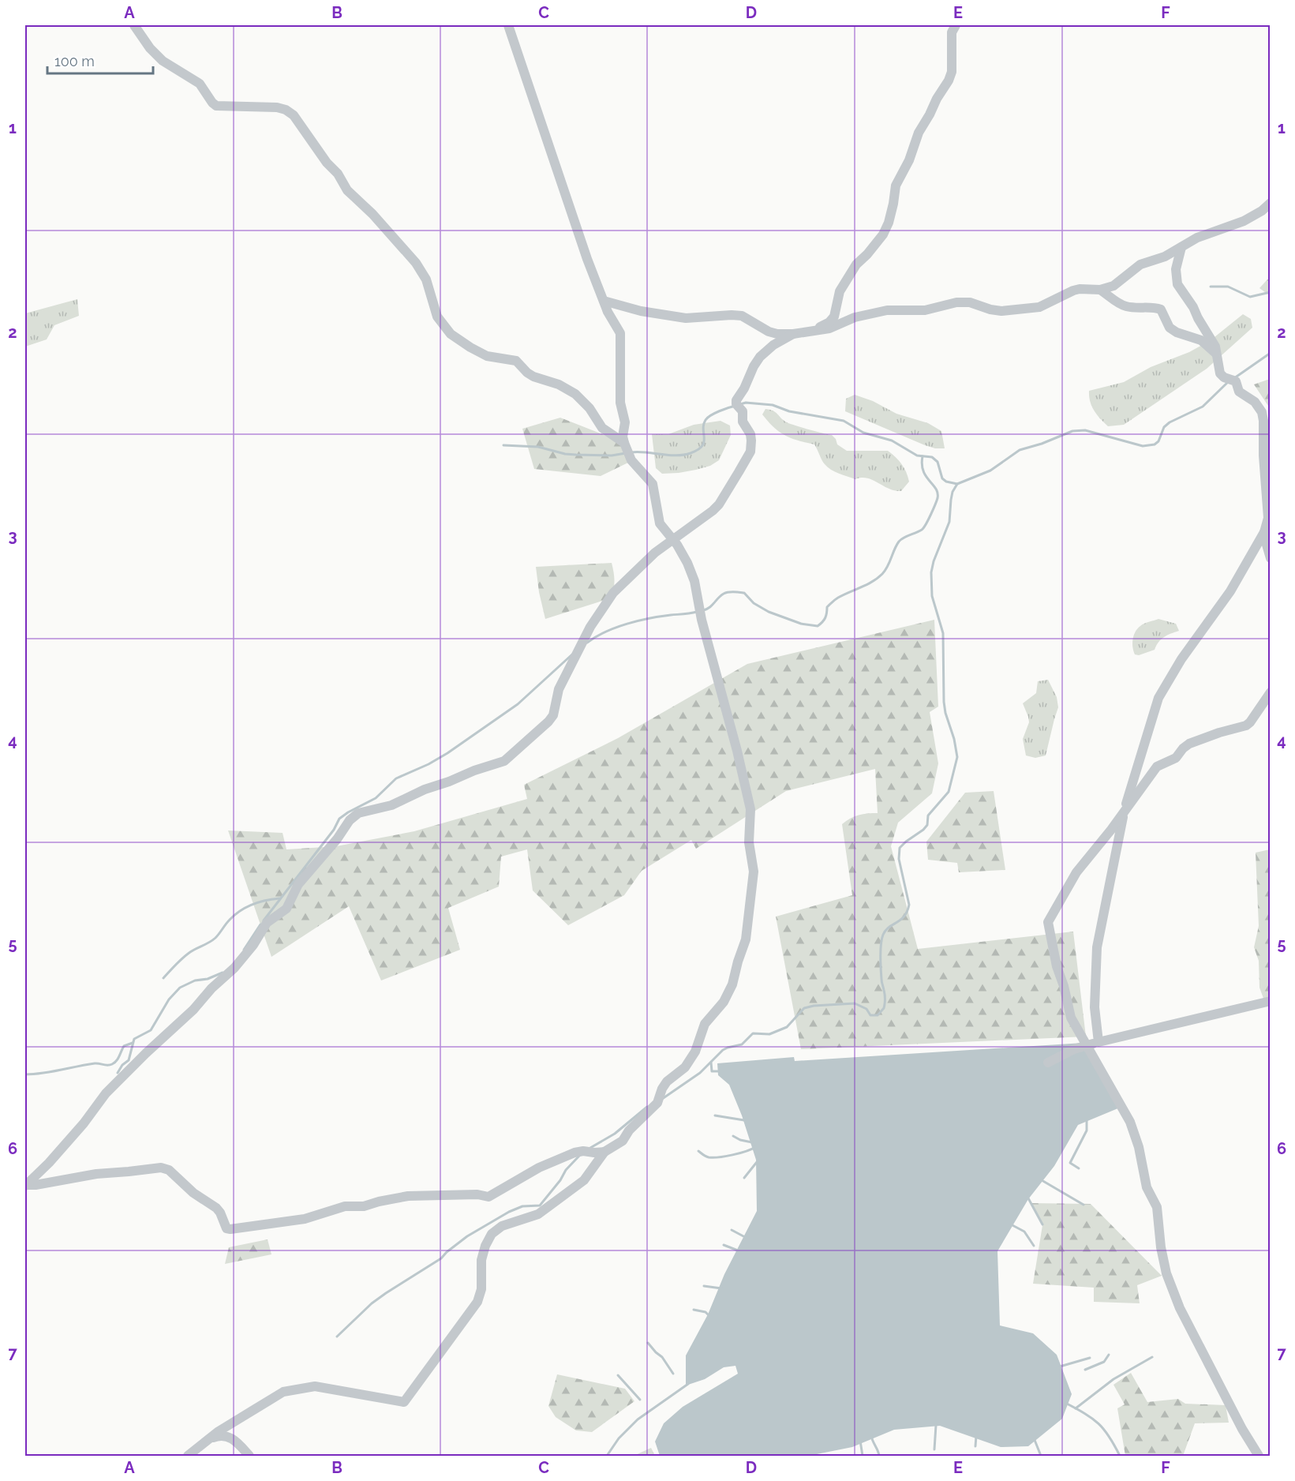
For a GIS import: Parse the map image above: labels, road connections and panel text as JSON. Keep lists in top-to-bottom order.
{
  "scale_bar": "100 m",
  "grid": {
    "columns": [
      "A",
      "B",
      "C",
      "D",
      "E",
      "F"
    ],
    "rows": [
      "1",
      "2",
      "3",
      "4",
      "5",
      "6",
      "7"
    ]
  }
}
